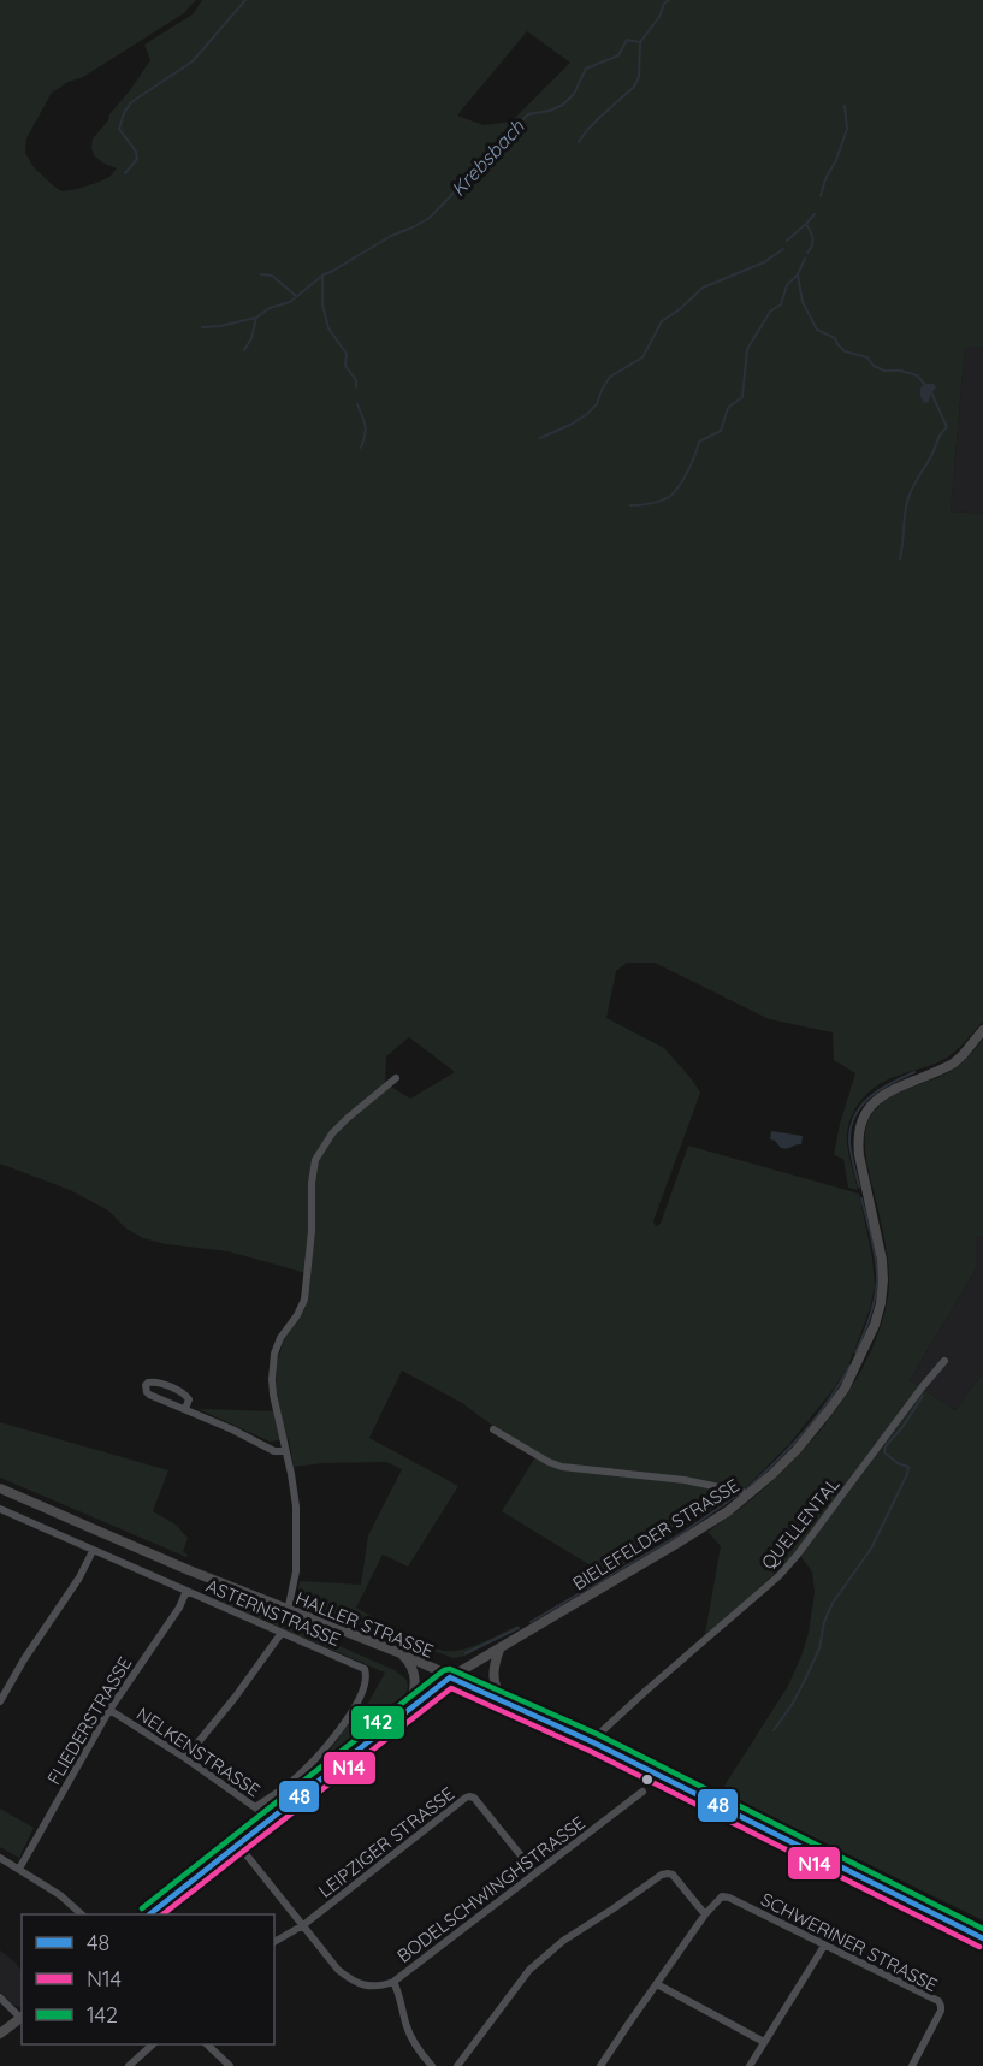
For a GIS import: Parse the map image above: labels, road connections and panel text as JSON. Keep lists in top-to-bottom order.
{
  "streets": {
    "main road": ["BIELEFELDER STRASSE", "HALLER STRASSE"],
    "street": [
      "QUELLENTAL",
      "ASTERNSTRASSE",
      "FLIEDERSTRASSE",
      "NELKENSTRASSE",
      "LEIPZIGER STRASSE",
      "BODELSCHWINGHSTRASSE",
      "SCHWERINER STRASSE"
    ]
  },
  "crossings": [
    ["QUELLENTAL", "HALLER STRASSE"],
    ["BIELEFELDER STRASSE", "HALLER STRASSE"],
    ["BIELEFELDER STRASSE", "NELKENSTRASSE"],
    ["BIELEFELDER STRASSE", "BODELSCHWINGHSTRASSE"],
    ["ASTERNSTRASSE", "FLIEDERSTRASSE"],
    ["ASTERNSTRASSE", "NELKENSTRASSE"],
    ["FLIEDERSTRASSE", "NELKENSTRASSE"],
    ["LEIPZIGER STRASSE", "BODELSCHWINGHSTRASSE"]
  ],
  "water": ["Krebsbach"],
  "lines": ["transit line 142", "transit line 48", "transit line N14"],
  "legend": ["48", "N14", "142"]
}
